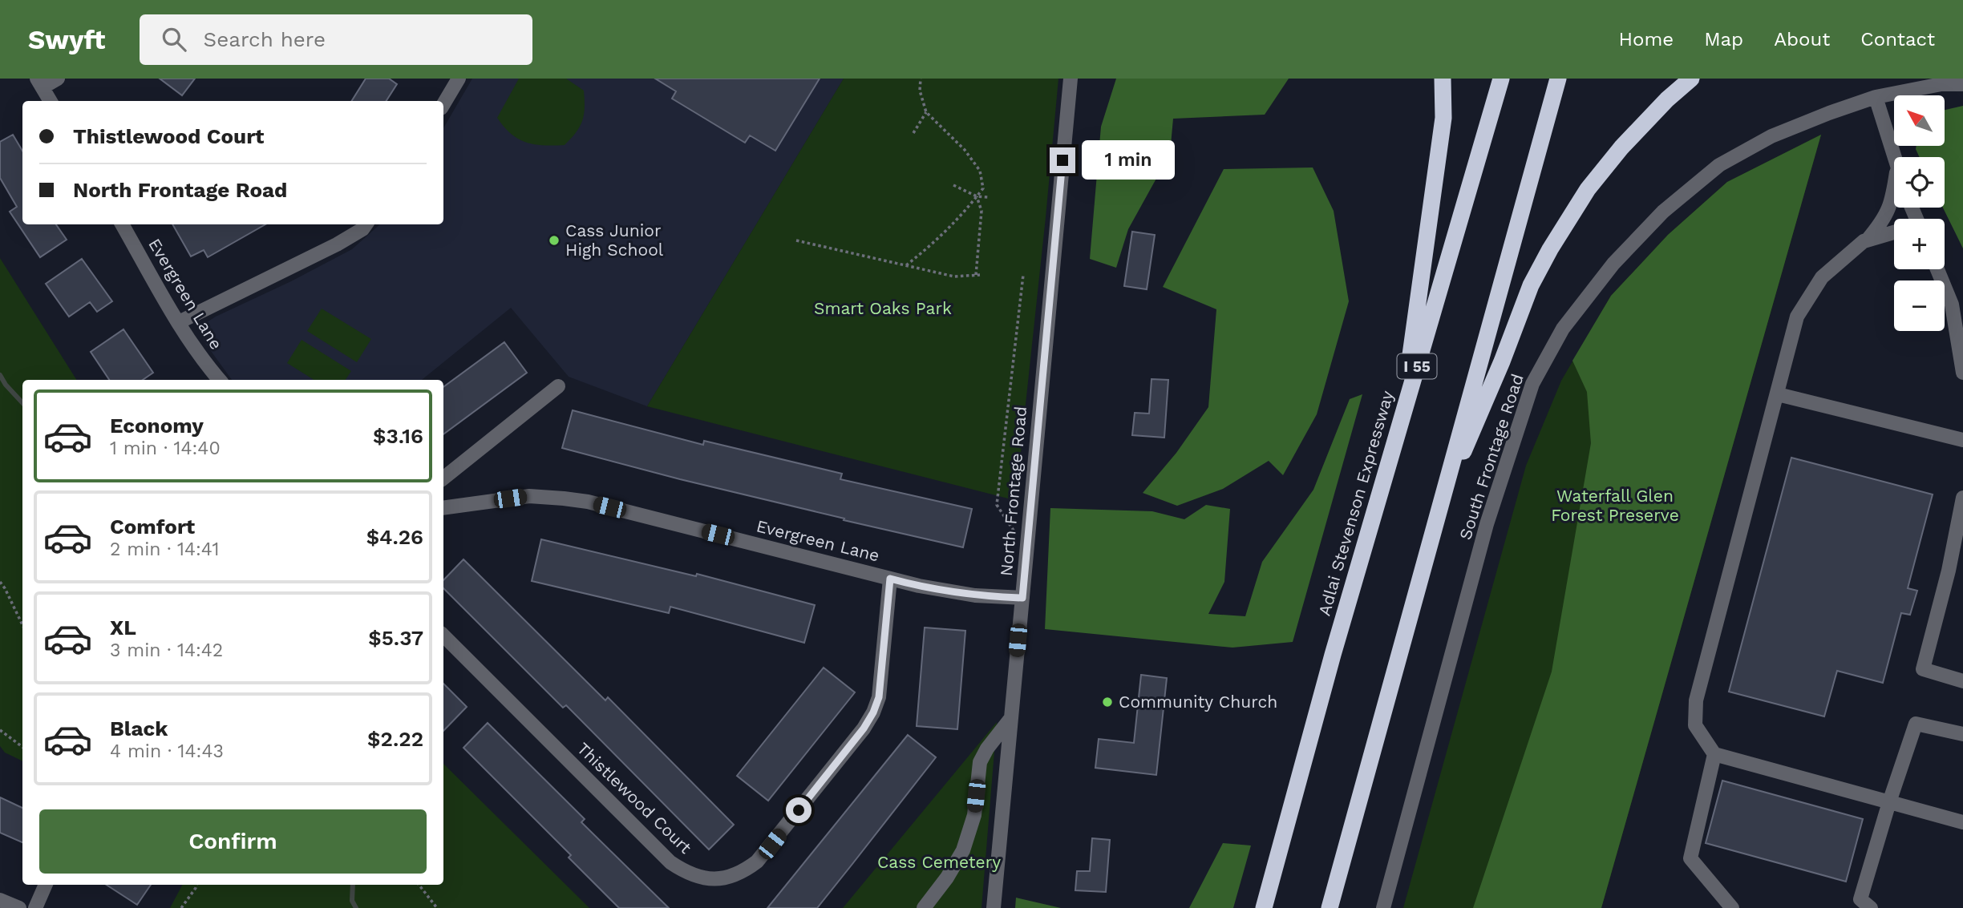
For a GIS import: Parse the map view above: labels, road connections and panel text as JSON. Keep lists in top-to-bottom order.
{
  "streets": {
    "highway": ["I 55", "Adlai Stevenson Expressway"],
    "street": [
      "Evergreen Lane",
      "South Frontage Road",
      "North Frontage Road",
      "Thistlewood Court"
    ]
  },
  "crossings": [
    ["Evergreen Lane", "North Frontage Road"],
    ["Evergreen Lane", "Thistlewood Court"]
  ],
  "parks": ["Smart Oaks Park", "Waterfall Glen Forest Preserve", "Cass Cemetery"],
  "places": ["Cass Junior High School", "Community Church"],
  "north": "top left",
  "page": {
    "header": "Swyft",
    "search": "Search here",
    "nav": [
      "Home",
      "Map",
      "About",
      "Contact"
    ],
    "map_buttons": ["+", "−"],
    "banner": ["Thistlewood Court", "North Frontage Road"],
    "bubble": "1 min",
    "list": [
      {
        "name": "Economy",
        "note": "1 min · 14:40",
        "value": "$3.16"
      },
      {
        "name": "Comfort",
        "note": "2 min · 14:41",
        "value": "$4.26"
      },
      {
        "name": "XL",
        "note": "3 min · 14:42",
        "value": "$5.37"
      },
      {
        "name": "Black",
        "note": "4 min · 14:43",
        "value": "$2.22"
      }
    ],
    "buttons": "Confirm"
  }
}
